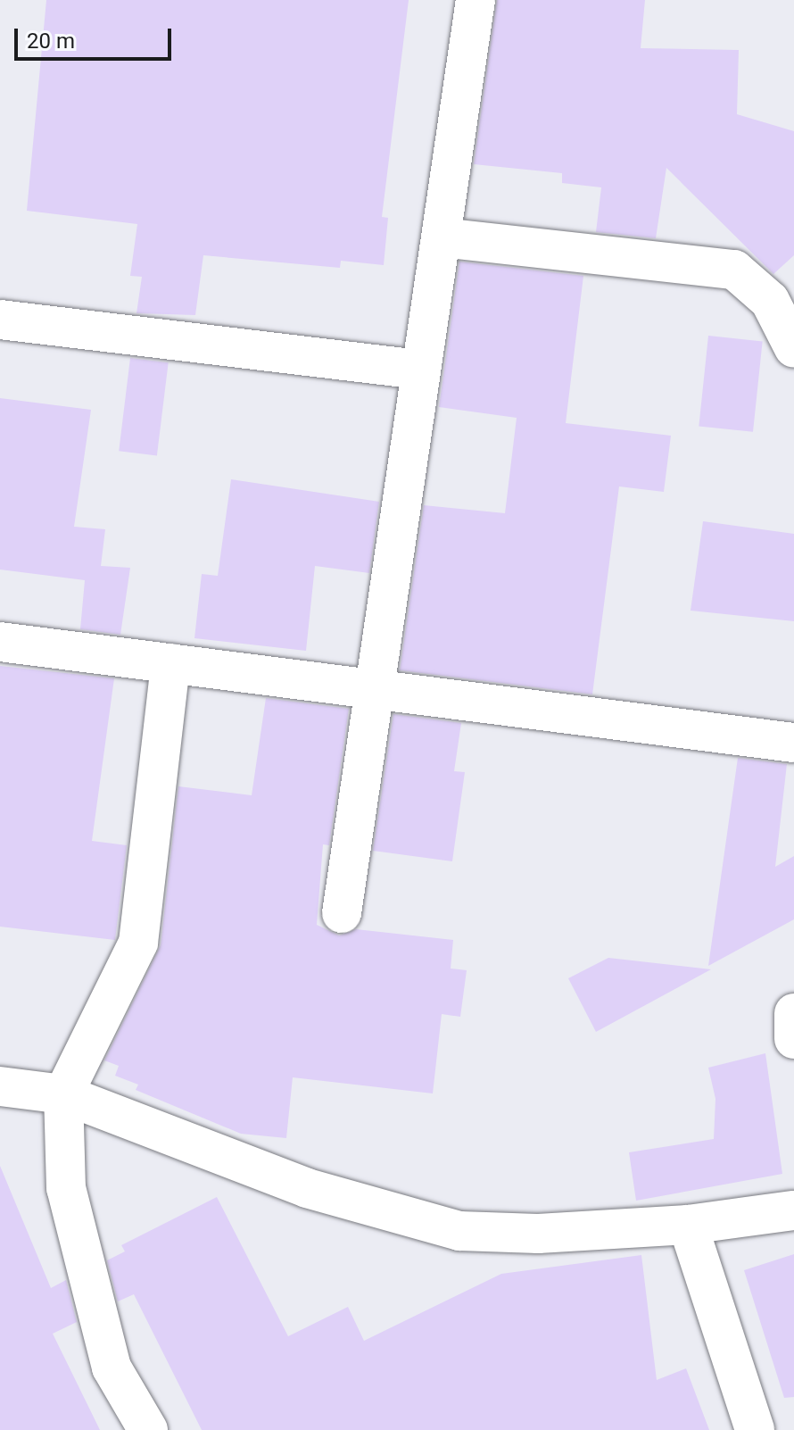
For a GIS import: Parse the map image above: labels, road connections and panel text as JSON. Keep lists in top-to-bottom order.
{
  "scale_bar": "20 m"
}
